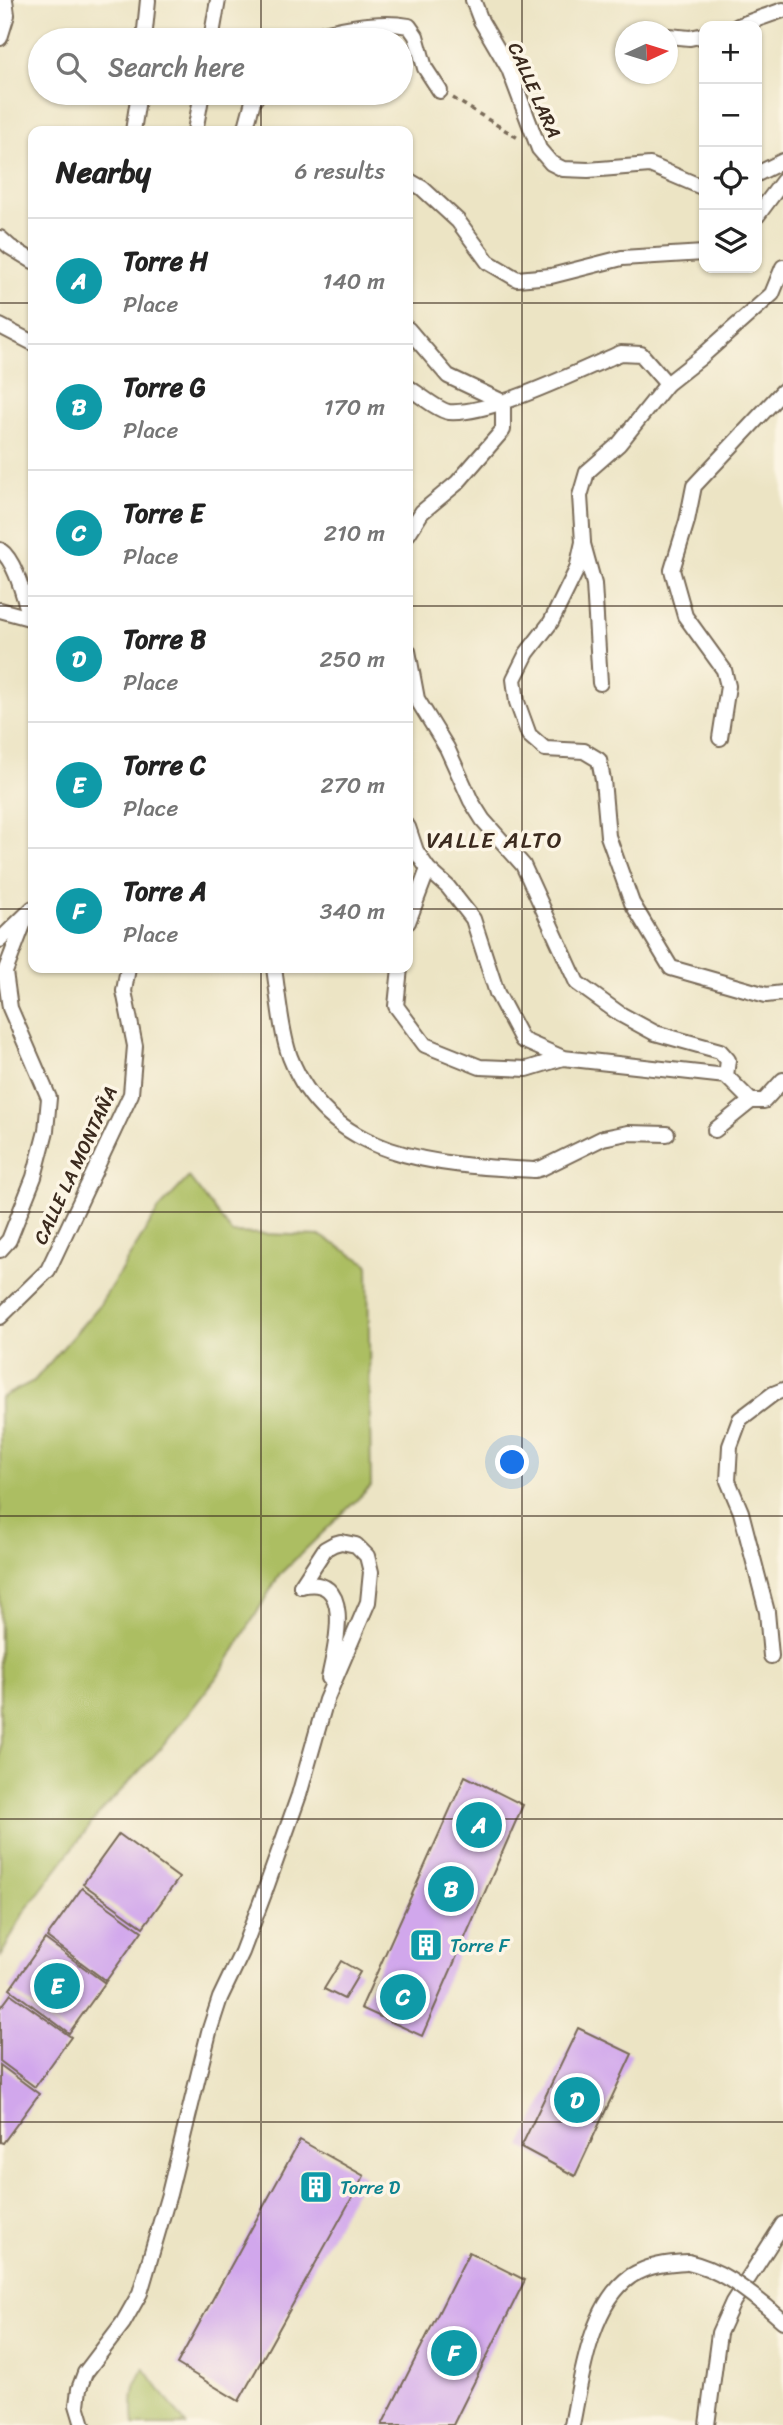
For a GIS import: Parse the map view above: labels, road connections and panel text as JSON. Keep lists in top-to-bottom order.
{
  "streets": {
    "street": ["CALLE LARA", "CALLE LA MONTAÑA"]
  },
  "districts": ["VALLE ALTO"],
  "places": {
    "building": ["Torre F", "Torre D"]
  },
  "north": "right",
  "page": {
    "map_buttons": ["+", "−"],
    "search": "Search here",
    "heading": ["Nearby", "6 results"],
    "list": [
      {
        "mark": "A",
        "name": "Torre H",
        "note": "Place",
        "value": "140 m"
      },
      {
        "mark": "B",
        "name": "Torre G",
        "note": "Place",
        "value": "170 m"
      },
      {
        "mark": "C",
        "name": "Torre E",
        "note": "Place",
        "value": "210 m"
      },
      {
        "mark": "D",
        "name": "Torre B",
        "note": "Place",
        "value": "250 m"
      },
      {
        "mark": "E",
        "name": "Torre C",
        "note": "Place",
        "value": "270 m"
      },
      {
        "mark": "F",
        "name": "Torre A",
        "note": "Place",
        "value": "340 m"
      }
    ],
    "pins": [
      "A",
      "B",
      "E",
      "C",
      "D",
      "F"
    ]
  }
}
